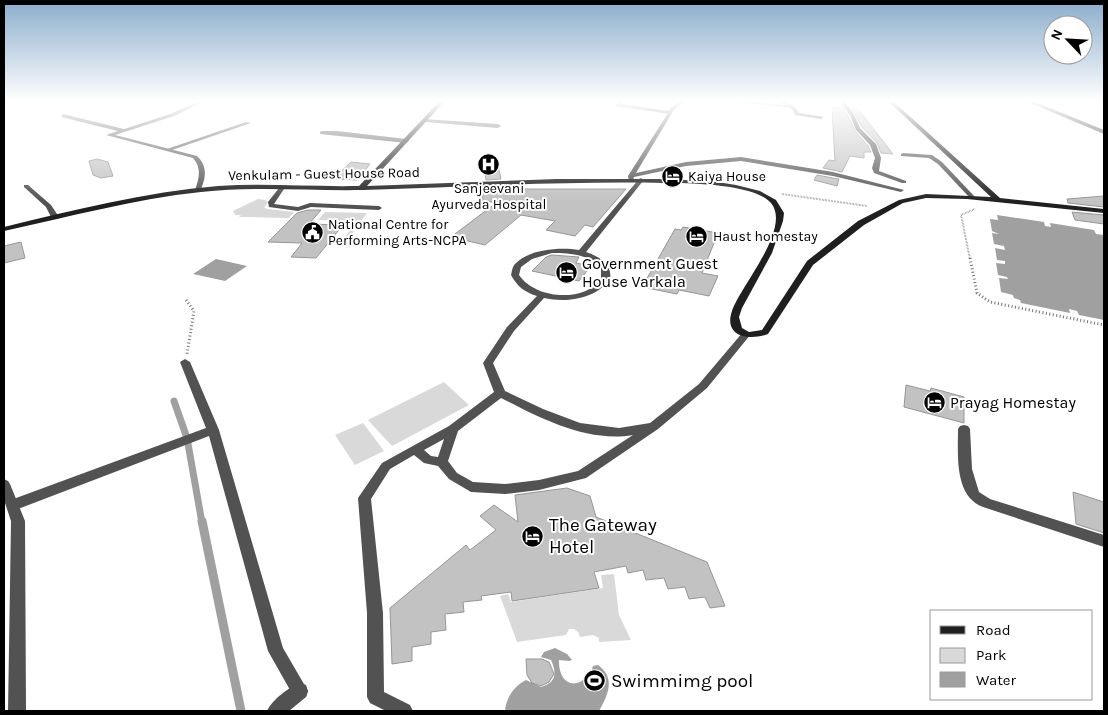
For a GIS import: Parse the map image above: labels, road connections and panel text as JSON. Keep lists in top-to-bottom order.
{
  "streets": {
    "main road": ["Venkulam - Guest House Road"]
  },
  "places": {
    "hospital": ["Sanjeevani Ayurveda Hospital"],
    "hotel": [
      "Kaiya House",
      "Haust homestay",
      "Government Guest House Varkala",
      "Prayag Homestay",
      "The Gateway Hotel"
    ],
    "public building": ["National Centre for Performing Arts-NCPA"],
    "sports": ["Swimmimg pool"]
  },
  "legend": ["Road", "Park", "Water"],
  "north": "top left"
}
